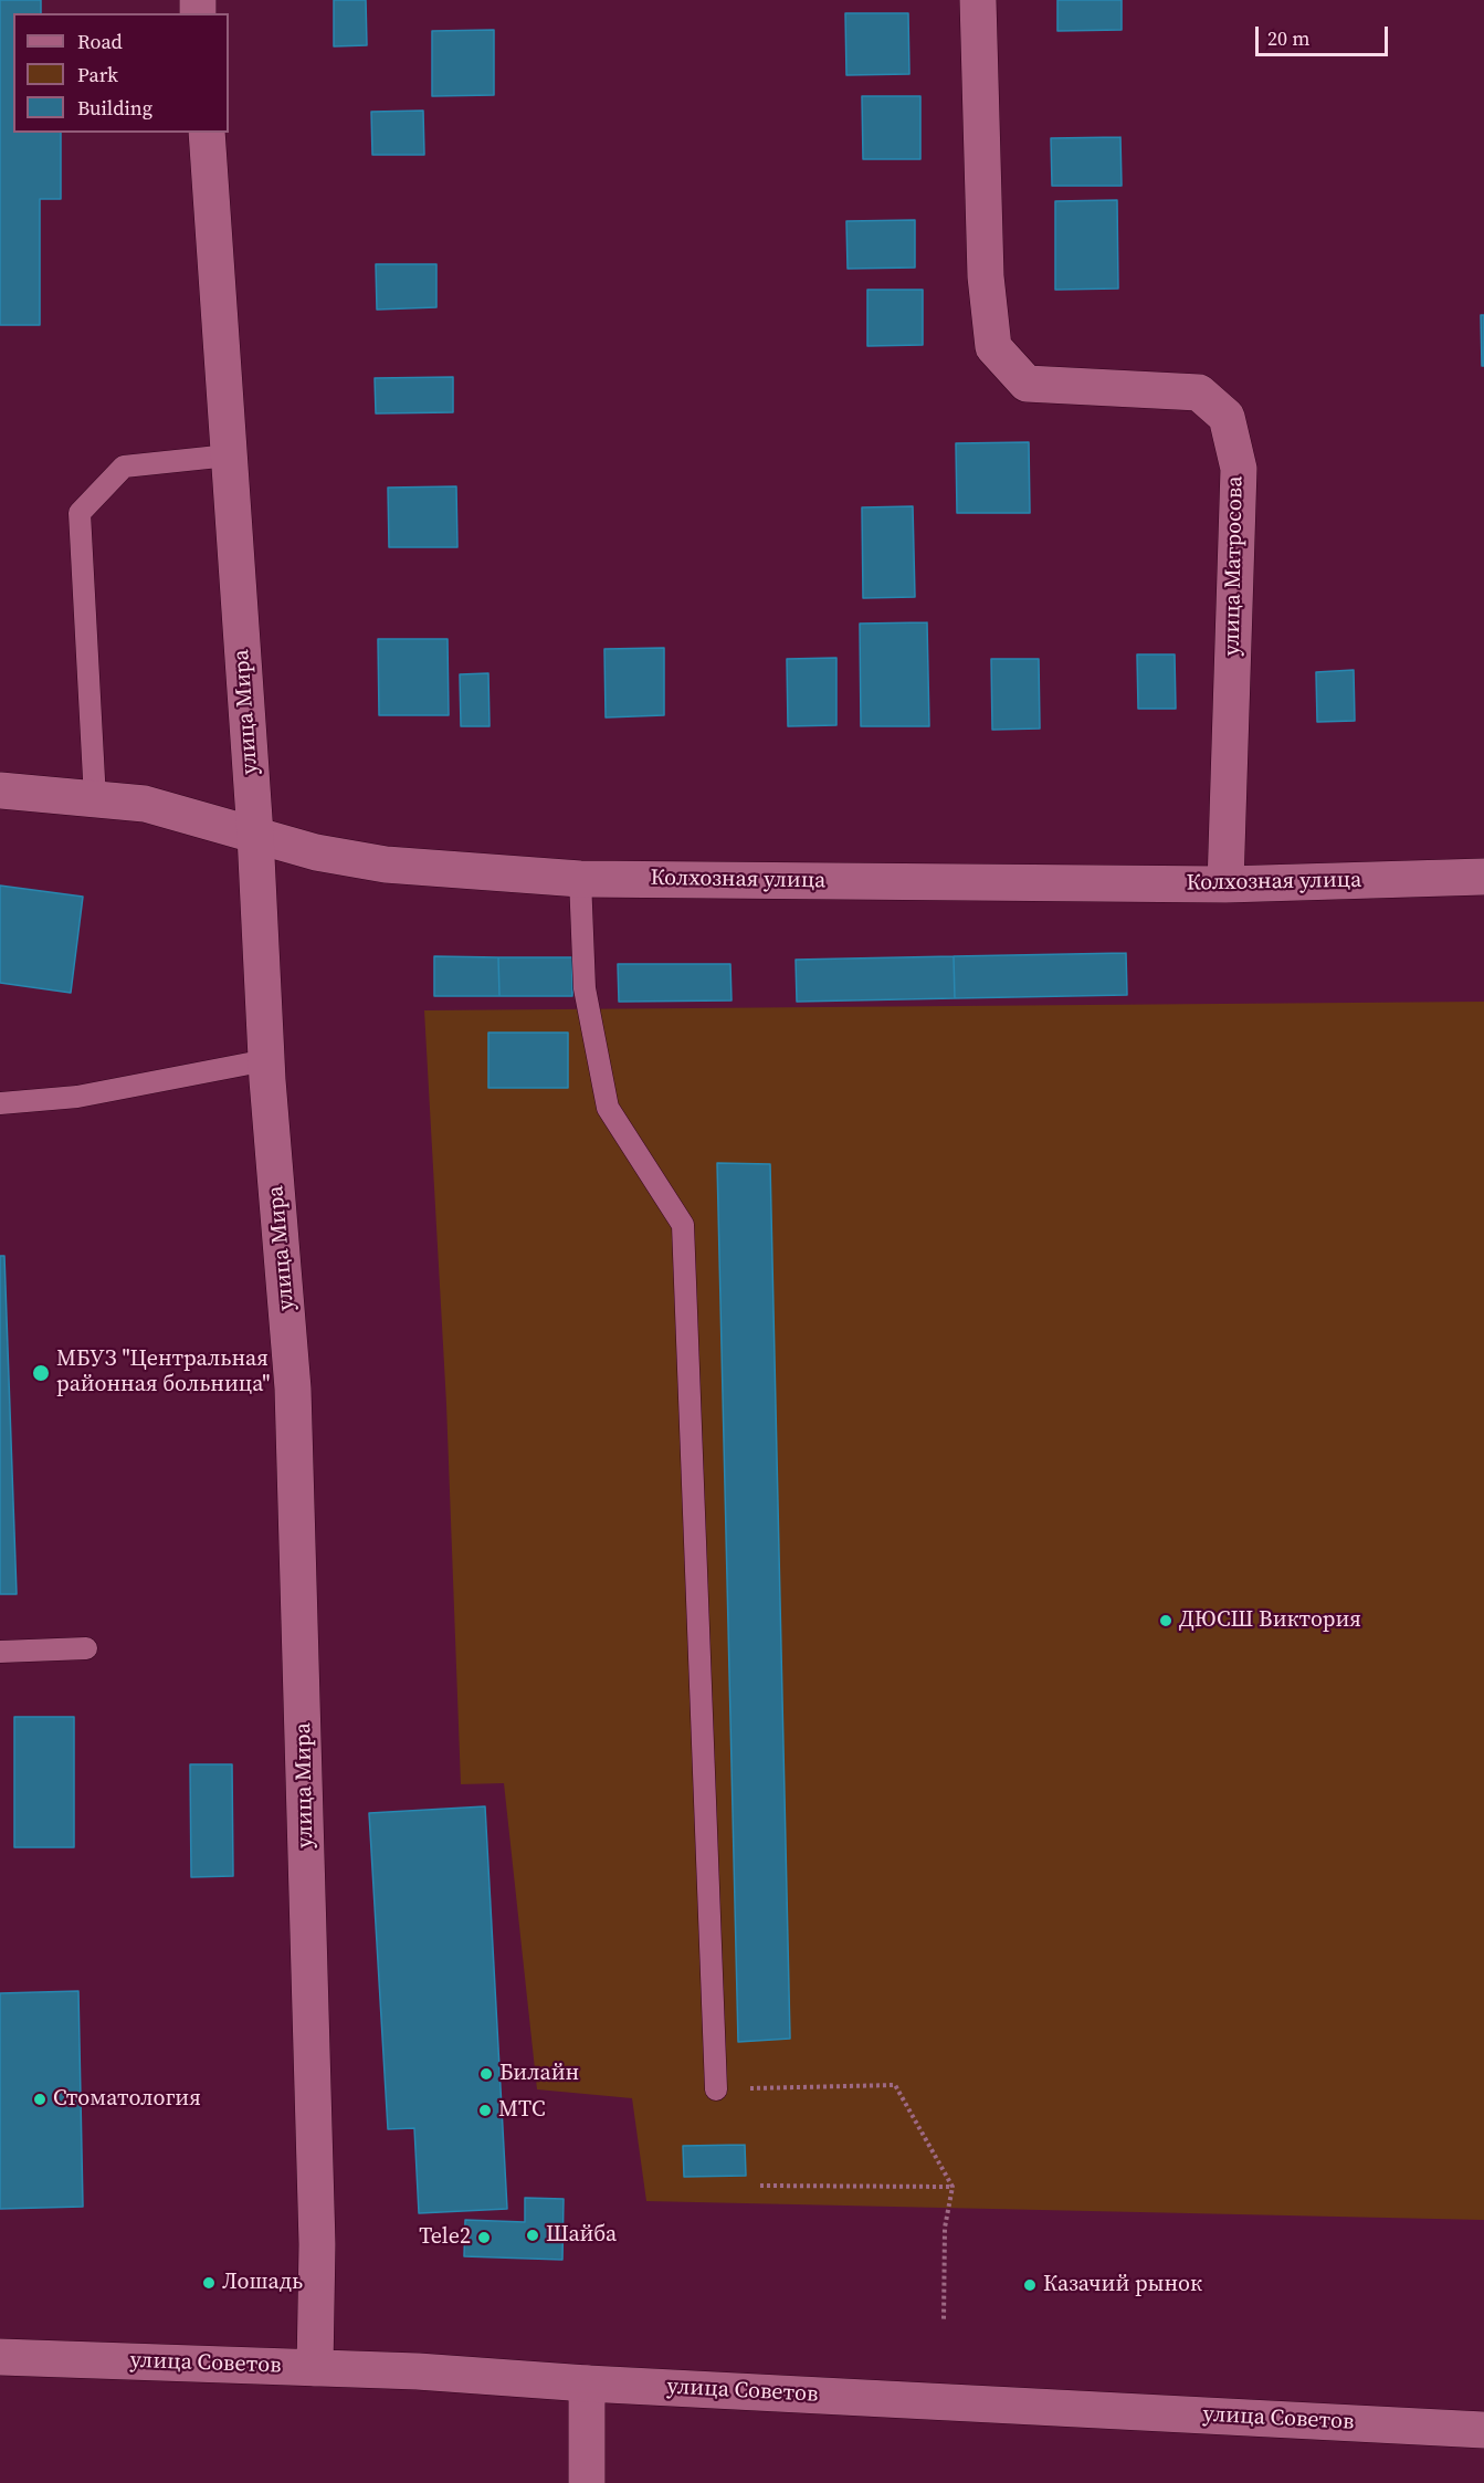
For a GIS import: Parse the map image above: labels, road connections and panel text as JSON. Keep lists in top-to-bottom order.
{
  "streets": {
    "main road": [
      "улица Матросова",
      "улица Мира",
      "Колхозная улица",
      "улица Советов"
    ]
  },
  "crossings": [
    ["улица Матросова", "Колхозная улица"],
    ["улица Мира", "Колхозная улица"],
    ["улица Мира", "улица Советов"]
  ],
  "places": [
    "МБУЗ \"Центральная районная больница\"",
    "ДЮСШ Виктория",
    "Билайн",
    "Стоматология",
    "МТС",
    "Шайба",
    "Tele2",
    "Лошадь",
    "Казачий рынок"
  ],
  "legend": ["Road", "Park", "Building"],
  "scale_bar": "20 m"
}
